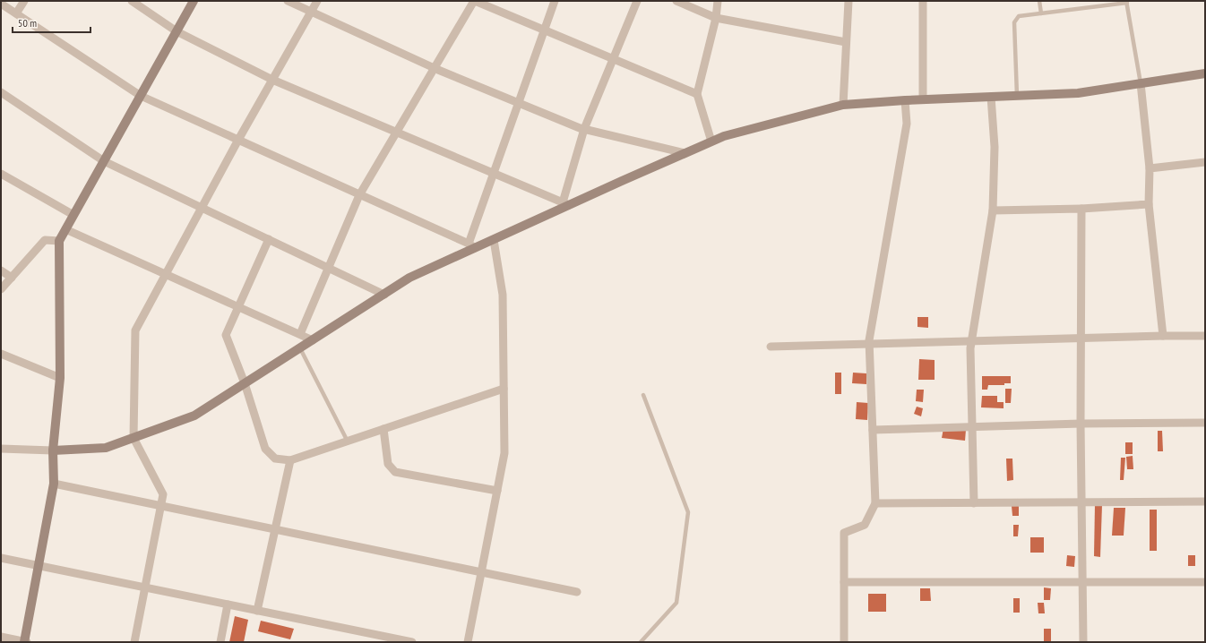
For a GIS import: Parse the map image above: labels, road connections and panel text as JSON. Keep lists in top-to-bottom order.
{
  "scale_bar": "50 m"
}
